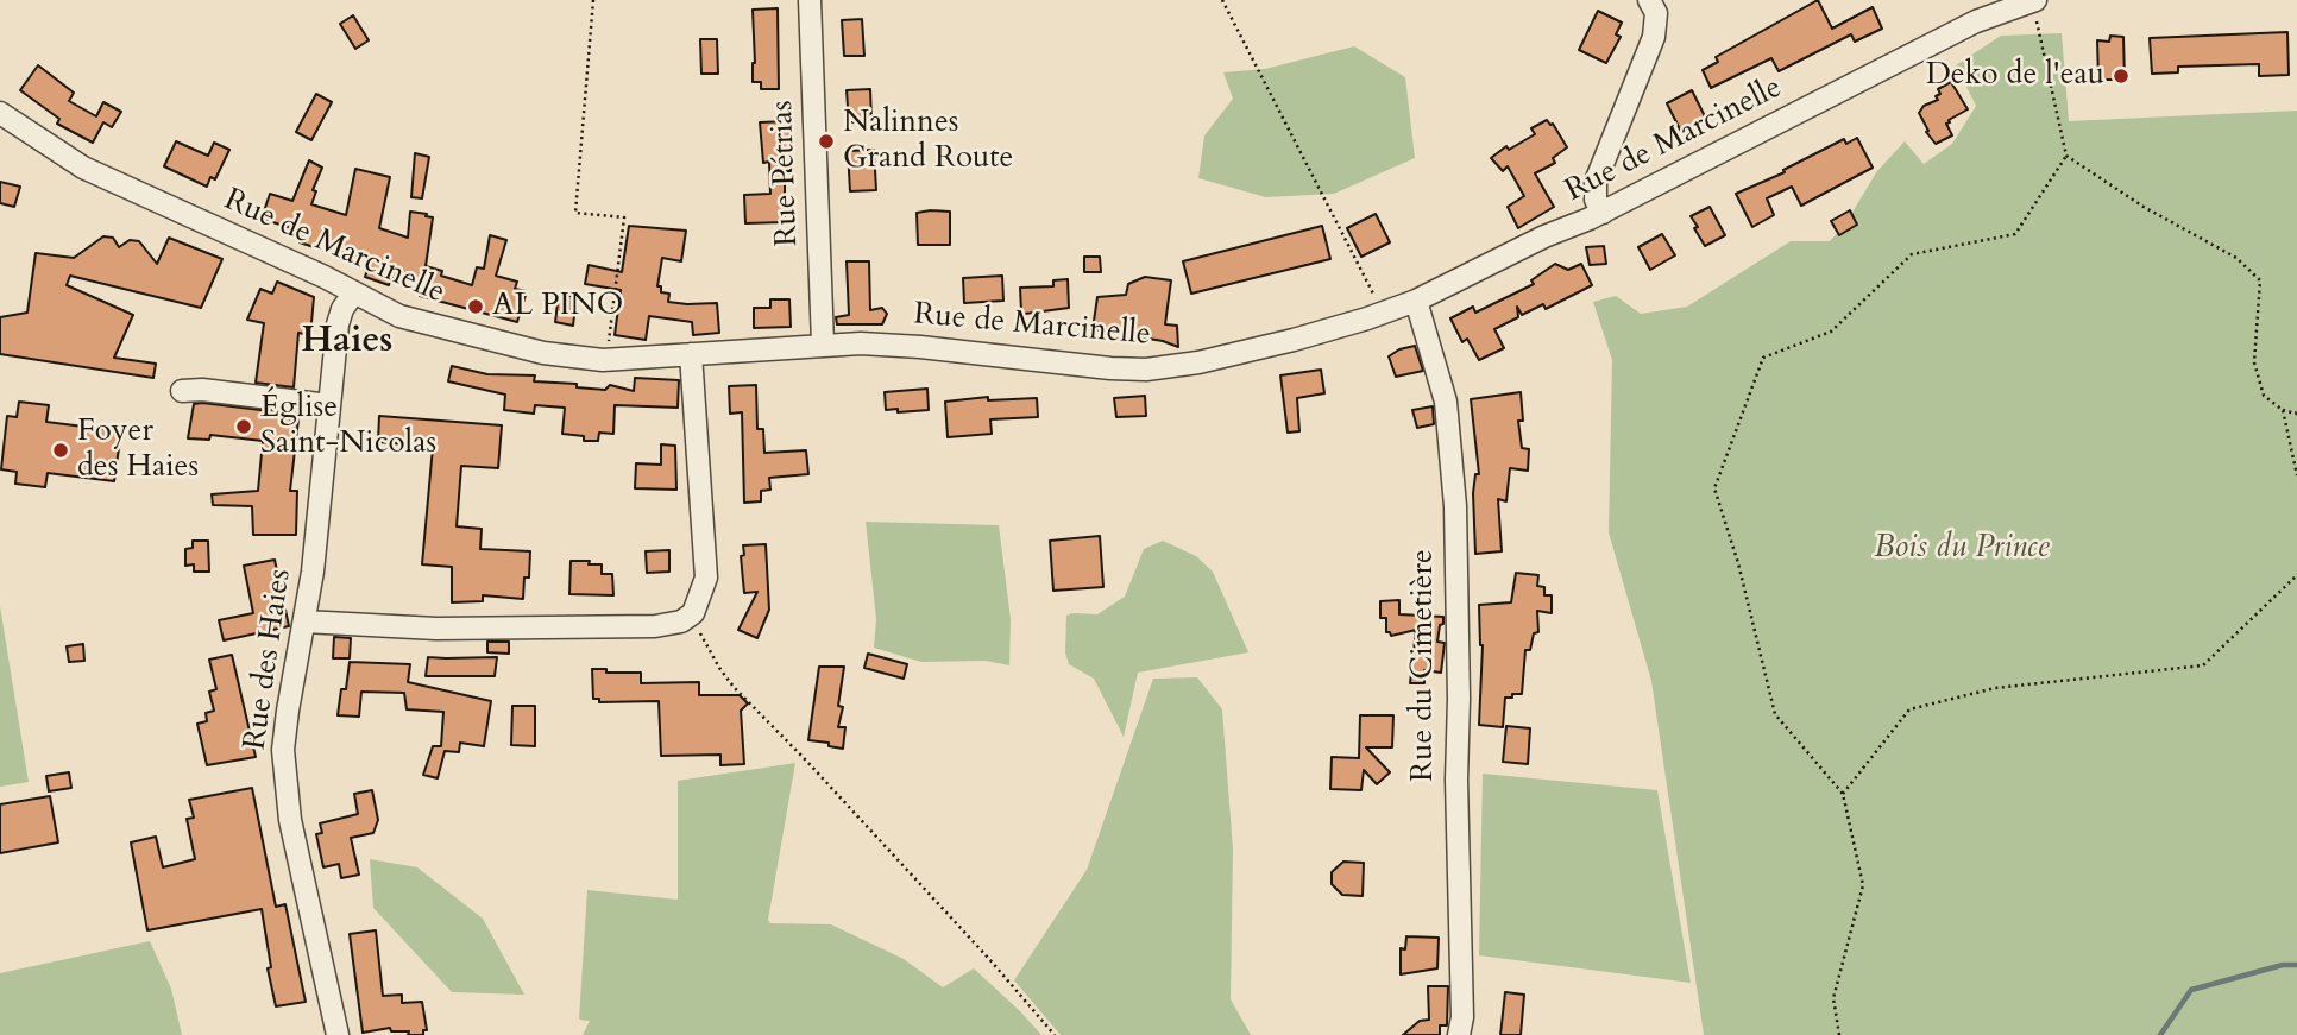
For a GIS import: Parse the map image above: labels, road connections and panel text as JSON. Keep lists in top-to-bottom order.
{
  "streets": {
    "street": [
      "Rue de Marcinelle",
      "Rue Pétrias",
      "Rue des Haies",
      "Rue du Cimetière"
    ]
  },
  "crossings": [
    ["Rue de Marcinelle", "Rue Pétrias"],
    ["Rue de Marcinelle", "Rue des Haies"],
    ["Rue de Marcinelle", "Rue du Cimetière"]
  ],
  "districts": ["Haies"],
  "parks": ["Bois du Prince"],
  "places": [
    "Deko de l'eau",
    "Nalinnes Grand Route",
    "AL PINO",
    "Église Saint-Nicolas",
    "Foyer des Haies"
  ]
}
